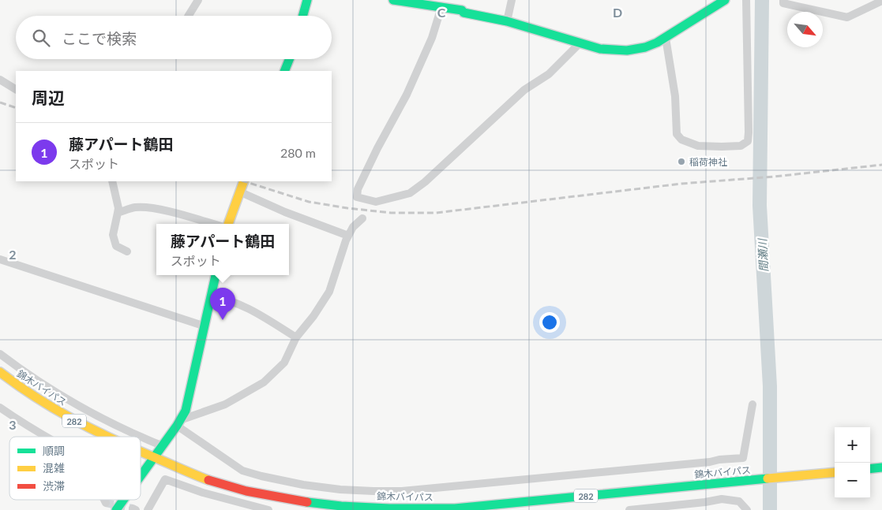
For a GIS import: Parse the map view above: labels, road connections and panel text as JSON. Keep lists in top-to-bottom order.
{
  "streets": {
    "main road": ["錦木バイパス", "282"]
  },
  "water": ["間瀬川"],
  "places": ["稲荷神社"],
  "legend": ["順調", "混雑", "渋滞"],
  "north": "bottom right",
  "page": {
    "search": "ここで検索",
    "heading": "周辺",
    "list": [
      {
        "mark": "1",
        "name": "藤アパート鶴田",
        "note": "スポット",
        "value": "280 m"
      }
    ],
    "popup": ["藤アパート鶴田", "スポット"],
    "pins": "1",
    "map_buttons": ["+", "−"]
  },
  "grid": {
    "columns": ["C", "D"],
    "rows": ["2", "3"]
  }
}
